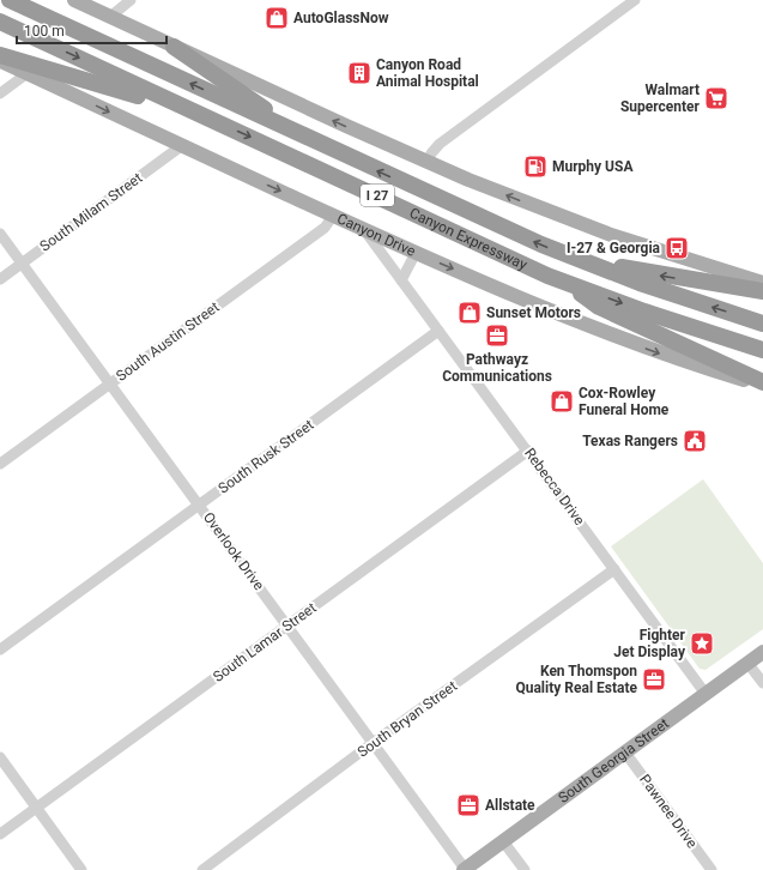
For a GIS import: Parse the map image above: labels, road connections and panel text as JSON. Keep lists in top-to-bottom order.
{
  "streets": {
    "highway": ["I 27", "Canyon Expressway"],
    "main road": ["Canyon Drive", "South Georgia Street"],
    "street": [
      "South Milam Street",
      "South Austin Street",
      "South Rusk Street",
      "Rebecca Drive",
      "Overlook Drive",
      "South Lamar Street",
      "South Bryan Street",
      "Pawnee Drive"
    ]
  },
  "crossings": [
    ["South Milam Street", "Canyon Drive"],
    ["South Milam Street", "Overlook Drive"],
    ["Canyon Drive", "South Austin Street"],
    ["Canyon Drive", "Rebecca Drive"],
    ["South Austin Street", "Overlook Drive"],
    ["South Rusk Street", "Rebecca Drive"],
    ["South Rusk Street", "Overlook Drive"],
    ["Rebecca Drive", "South Lamar Street"],
    ["Rebecca Drive", "South Bryan Street"],
    ["Rebecca Drive", "South Georgia Street"],
    ["Overlook Drive", "South Lamar Street"],
    ["Overlook Drive", "South Bryan Street"],
    ["Overlook Drive", "South Georgia Street"],
    ["South Georgia Street", "Pawnee Drive"]
  ],
  "places": {
    "shop": ["AutoGlassNow", "Sunset Motors", "Cox-Rowley Funeral Home"],
    "building": ["Canyon Road Animal Hospital"],
    "supermarket": ["Walmart Supercenter"],
    "fuel station": ["Murphy USA"],
    "bus stop": ["I-27 & Georgia"],
    "office": ["Pathwayz Communications", "Ken Thomspon Quality Real Estate", "Allstate"],
    "public building": ["Texas Rangers"],
    "place": ["Fighter Jet Display"]
  },
  "scale_bar": "100 m"
}
